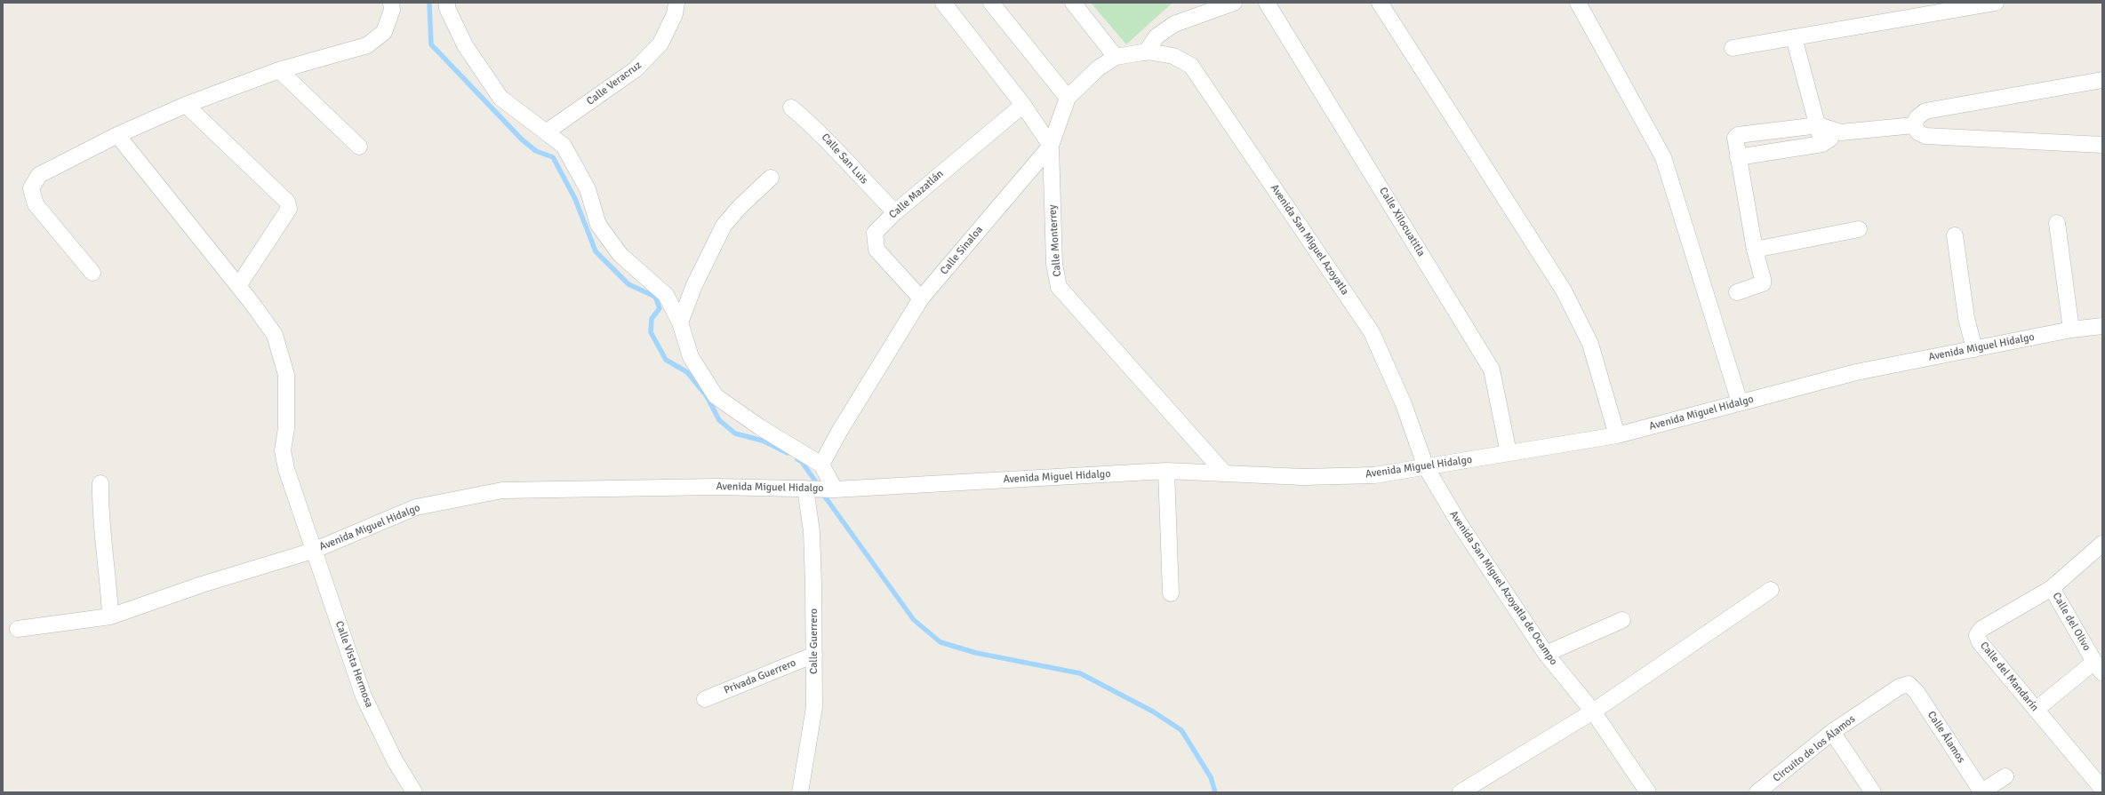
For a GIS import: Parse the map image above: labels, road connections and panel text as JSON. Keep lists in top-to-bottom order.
{
  "streets": {
    "street": [
      "Calle Veracruz",
      "Calle San Luis",
      "Calle Mazatlán",
      "Calle Xilocuatitla",
      "Avenida San Miguel Azoyatla",
      "Calle Monterrey",
      "Calle Sinaloa",
      "Avenida Miguel Hidalgo",
      "Avenida San Miguel Azoyatla de Ocampo",
      "Calle del Olivo",
      "Calle Guerrero",
      "Calle Vista Hermosa",
      "Privada Guerrero",
      "Calle del Mandarín",
      "Calle Álamos",
      "Circuito de los Álamos"
    ]
  },
  "crossings": [
    ["Calle San Luis", "Calle Mazatlán"],
    ["Calle Mazatlán", "Calle Sinaloa"],
    ["Calle Xilocuatitla", "Avenida Miguel Hidalgo"],
    ["Avenida San Miguel Azoyatla", "Calle Sinaloa"],
    ["Avenida San Miguel Azoyatla", "Avenida Miguel Hidalgo"],
    ["Avenida San Miguel Azoyatla", "Avenida San Miguel Azoyatla de Ocampo"],
    ["Calle Monterrey", "Calle Sinaloa"],
    ["Calle Monterrey", "Avenida Miguel Hidalgo"],
    ["Avenida Miguel Hidalgo", "Avenida San Miguel Azoyatla de Ocampo"],
    ["Avenida Miguel Hidalgo", "Calle Guerrero"],
    ["Avenida Miguel Hidalgo", "Calle Vista Hermosa"],
    ["Calle del Olivo", "Calle del Mandarín"],
    ["Calle Guerrero", "Privada Guerrero"],
    ["Calle Álamos", "Circuito de los Álamos"]
  ]
}
